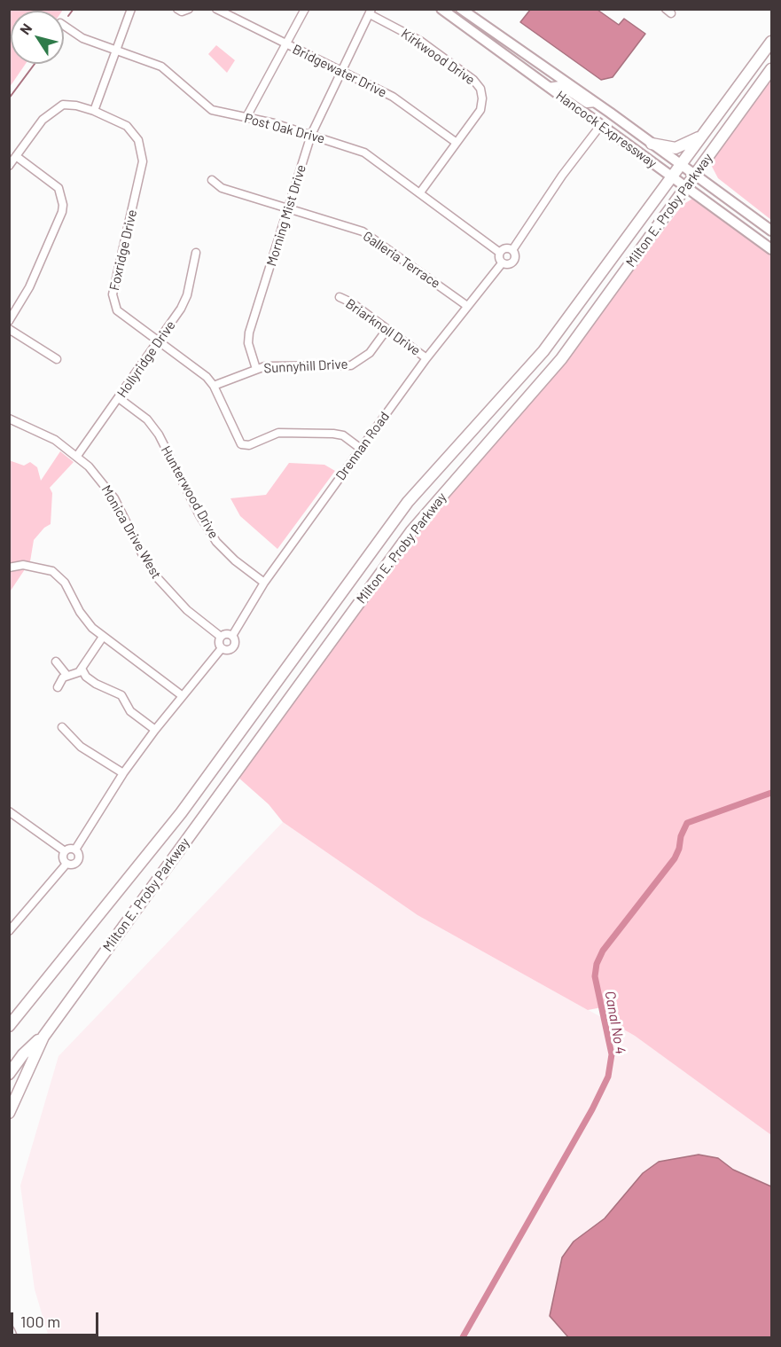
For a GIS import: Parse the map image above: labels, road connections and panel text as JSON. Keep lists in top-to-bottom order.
{
  "streets": {
    "highway": ["Milton E. Proby Parkway"],
    "main road": ["Hancock Expressway"],
    "street": [
      "Kirkwood Drive",
      "Bridgewater Drive",
      "Post Oak Drive",
      "Morning Mist Drive",
      "Foxridge Drive",
      "Galleria Terrace",
      "Briarknoll Drive",
      "Hollyridge Drive",
      "Sunnyhill Drive",
      "Drennan Road",
      "Hunterwood Drive",
      "Monica Drive West"
    ]
  },
  "crossings": [
    ["Kirkwood Drive", "Bridgewater Drive"],
    ["Kirkwood Drive", "Post Oak Drive"],
    ["Kirkwood Drive", "Morning Mist Drive"],
    ["Bridgewater Drive", "Morning Mist Drive"],
    ["Post Oak Drive", "Morning Mist Drive"],
    ["Post Oak Drive", "Drennan Road"],
    ["Hancock Expressway", "Milton E. Proby Parkway"],
    ["Morning Mist Drive", "Galleria Terrace"],
    ["Morning Mist Drive", "Sunnyhill Drive"],
    ["Foxridge Drive", "Hollyridge Drive"],
    ["Foxridge Drive", "Sunnyhill Drive"],
    ["Galleria Terrace", "Drennan Road"],
    ["Briarknoll Drive", "Sunnyhill Drive"],
    ["Briarknoll Drive", "Drennan Road"],
    ["Hollyridge Drive", "Hunterwood Drive"],
    ["Hollyridge Drive", "Monica Drive West"],
    ["Drennan Road", "Hunterwood Drive"],
    ["Drennan Road", "Monica Drive West"]
  ],
  "water": ["Canal No 4"],
  "scale_bar": "100 m",
  "north": "top left"
}
